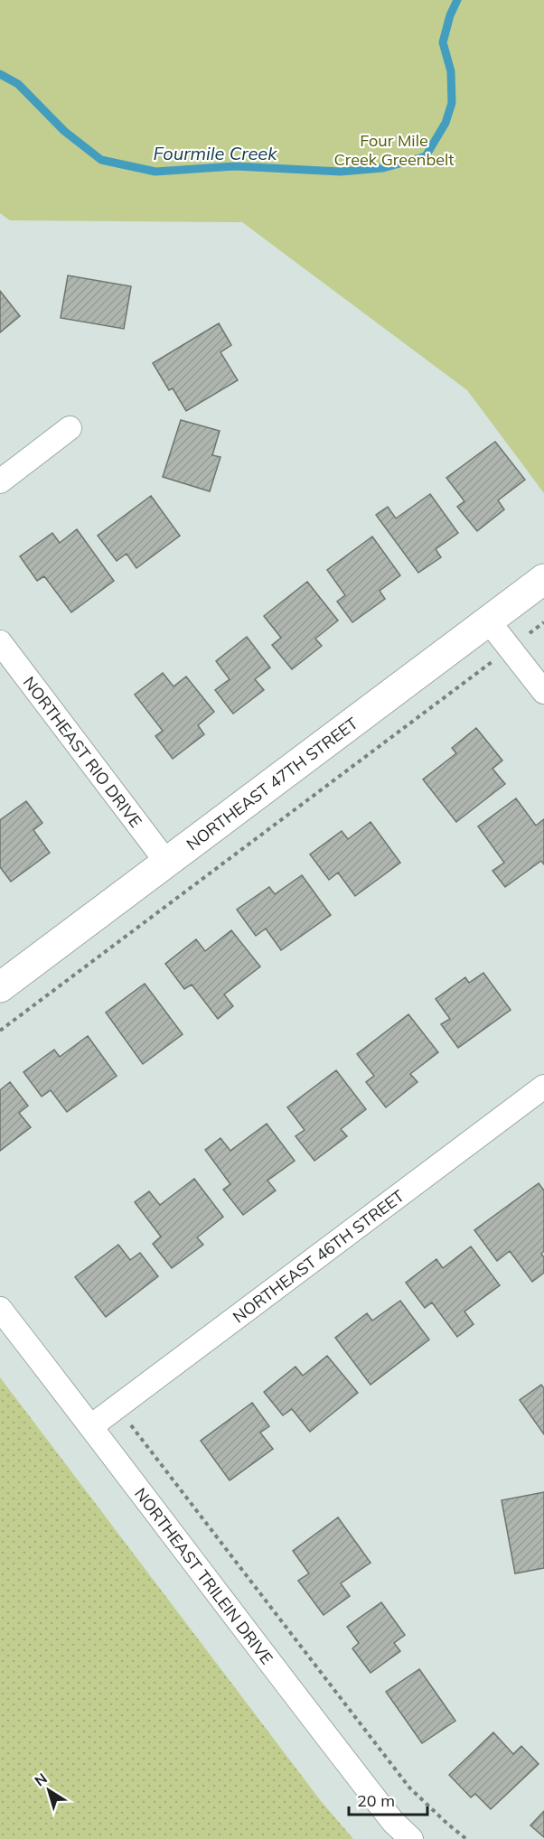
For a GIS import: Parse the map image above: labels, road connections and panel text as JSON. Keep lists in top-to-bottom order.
{
  "streets": {
    "street": [
      "NORTHEAST RIO DRIVE",
      "NORTHEAST 47TH STREET",
      "NORTHEAST 46TH STREET",
      "NORTHEAST TRILEIN DRIVE"
    ]
  },
  "crossings": [
    ["NORTHEAST RIO DRIVE", "NORTHEAST 47TH STREET"],
    ["NORTHEAST 46TH STREET", "NORTHEAST TRILEIN DRIVE"]
  ],
  "water": ["Fourmile Creek"],
  "parks": ["Four Mile Creek Greenbelt"],
  "scale_bar": "20 m",
  "north": "top left"
}
